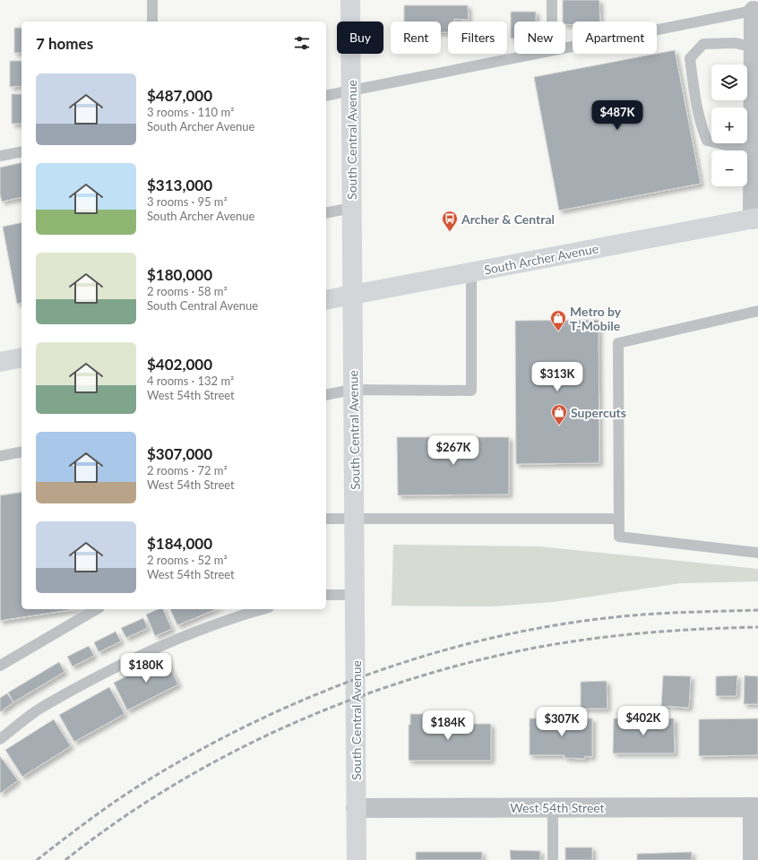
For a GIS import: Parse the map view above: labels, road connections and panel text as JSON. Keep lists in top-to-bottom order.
{
  "streets": {
    "main road": ["South Central Avenue", "South Archer Avenue"],
    "street": ["West 54th Street"]
  },
  "crossings": [
    ["South Central Avenue", "South Archer Avenue"],
    ["South Central Avenue", "West 54th Street"]
  ],
  "places": {
    "bus stop": ["Archer & Central"],
    "shop": ["Metro by T-Mobile", "Supercuts"]
  },
  "page": {
    "chip": [
      "Buy",
      "Rent",
      "Filters",
      "New",
      "Apartment"
    ],
    "heading": "7 homes",
    "map_buttons": ["+", "−"],
    "list": [
      {
        "name": "$487,000",
        "note": "3 rooms · 110 m² · South Archer Avenue"
      },
      {
        "name": "$313,000",
        "note": "3 rooms · 95 m² · South Archer Avenue"
      },
      {
        "name": "$180,000",
        "note": "2 rooms · 58 m² · South Central Avenue"
      },
      {
        "name": "$402,000",
        "note": "4 rooms · 132 m² · West 54th Street"
      },
      {
        "name": "$307,000",
        "note": "2 rooms · 72 m² · West 54th Street"
      },
      {
        "name": "$184,000",
        "note": "2 rooms · 52 m² · West 54th Street"
      }
    ],
    "price": [
      "$487K",
      "$313K",
      "$267K",
      "$180K",
      "$402K",
      "$307K",
      "$184K"
    ]
  }
}
